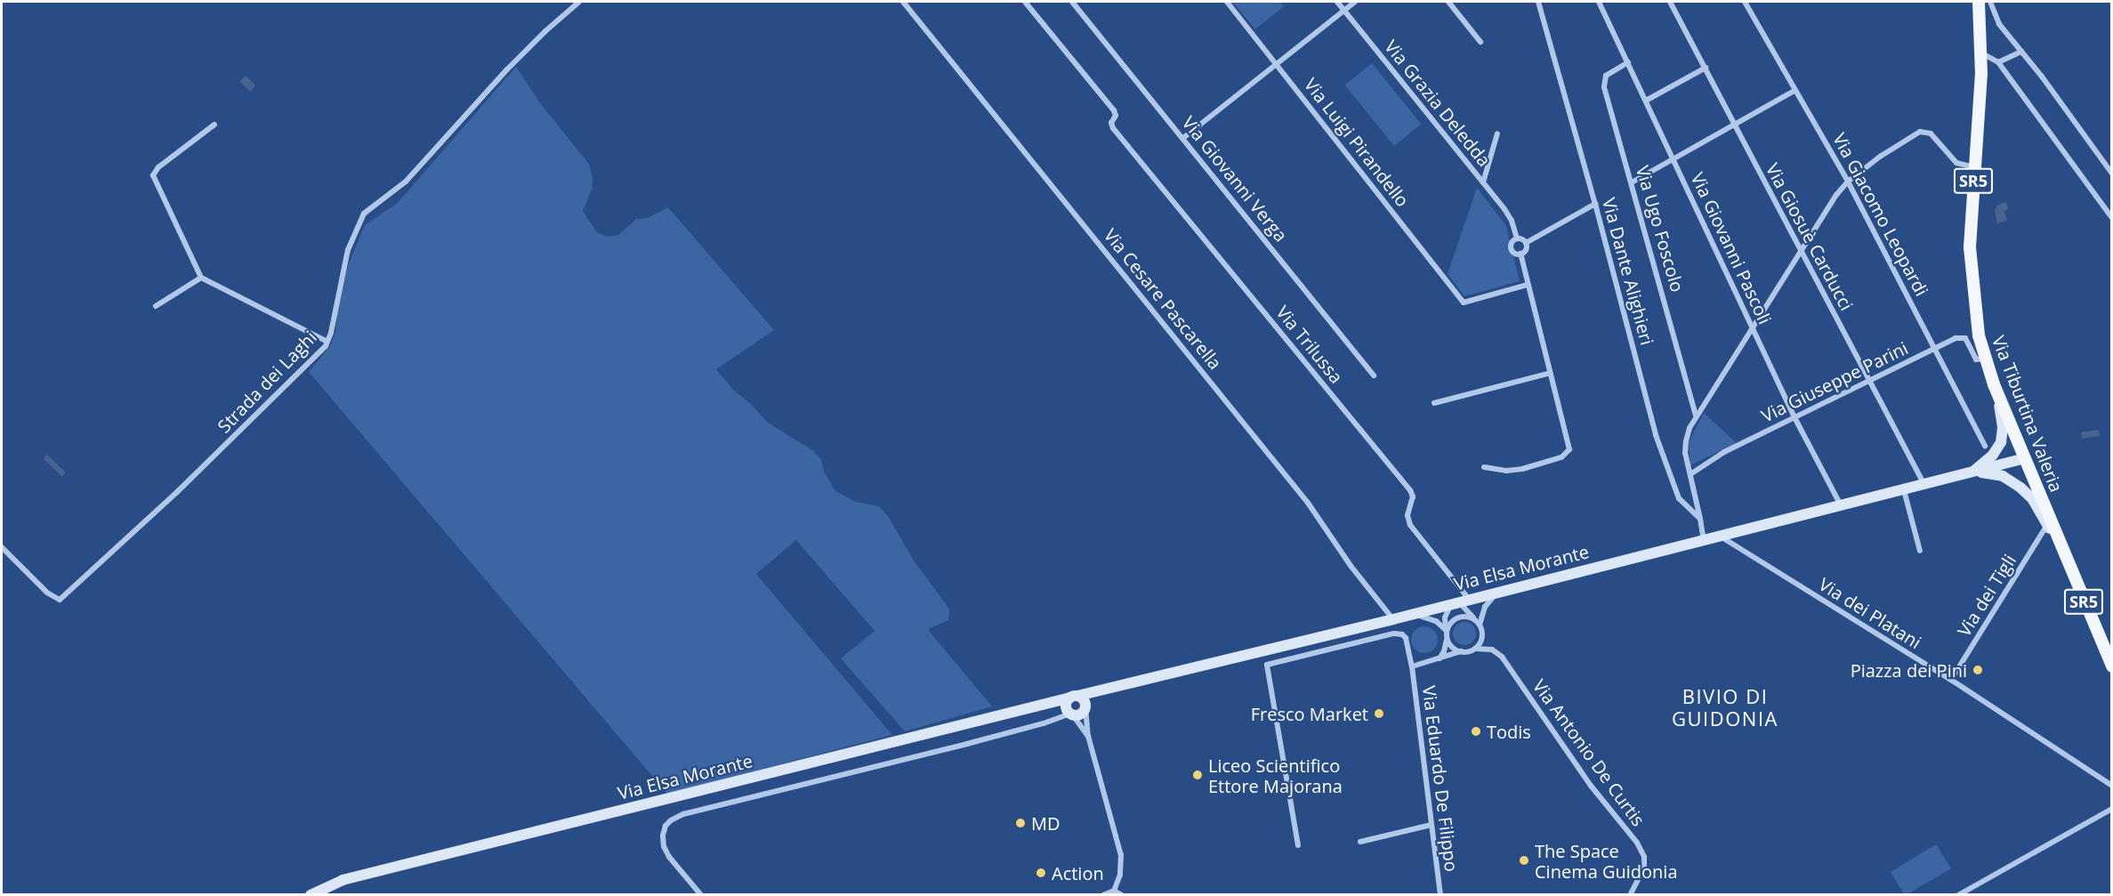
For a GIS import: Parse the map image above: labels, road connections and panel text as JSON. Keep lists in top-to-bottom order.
{
  "streets": {
    "main road": ["SR5", "Via Tiburtina Valeria"],
    "street": [
      "Via Grazia Deledda",
      "Via Luigi Pirandello",
      "Via Giovanni Verga",
      "Via Giacomo Leopardi",
      "Via Ugo Foscolo",
      "Via Giosuè Carducci",
      "Via Giovanni Pascoli",
      "Via Dante Alighieri",
      "Via Cesare Pascarella",
      "Via Trilussa",
      "Strada dei Laghi",
      "Via Giuseppe Parini",
      "Via Elsa Morante",
      "Via dei Tigli",
      "Via dei Platani",
      "Via Antonio De Curtis",
      "Via Eduardo De Filippo"
    ]
  },
  "crossings": [
    ["Via Giacomo Leopardi", "Via Giuseppe Parini"],
    ["Via Ugo Foscolo", "Via Giovanni Pascoli"],
    ["Via Giosuè Carducci", "Via Giuseppe Parini"],
    ["Via Giosuè Carducci", "Via Elsa Morante"],
    ["Via Giovanni Pascoli", "Via Giuseppe Parini"],
    ["Via Giovanni Pascoli", "Via Elsa Morante"],
    ["Via Cesare Pascarella", "Via Elsa Morante"],
    ["Via Trilussa", "Via Elsa Morante"],
    ["Via Giuseppe Parini", "Via Tiburtina Valeria"],
    ["Via Tiburtina Valeria", "Via Elsa Morante"],
    ["Via Elsa Morante", "Via dei Tigli"],
    ["Via Elsa Morante", "Via dei Platani"],
    ["Via dei Tigli", "Via dei Platani"]
  ],
  "districts": ["BIVIO DI GUIDONIA"],
  "places": [
    "Piazza dei Pini",
    "Fresco Market",
    "Todis",
    "Liceo Scientifico Ettore Majorana",
    "MD",
    "The Space Cinema Guidonia",
    "Action"
  ]
}
